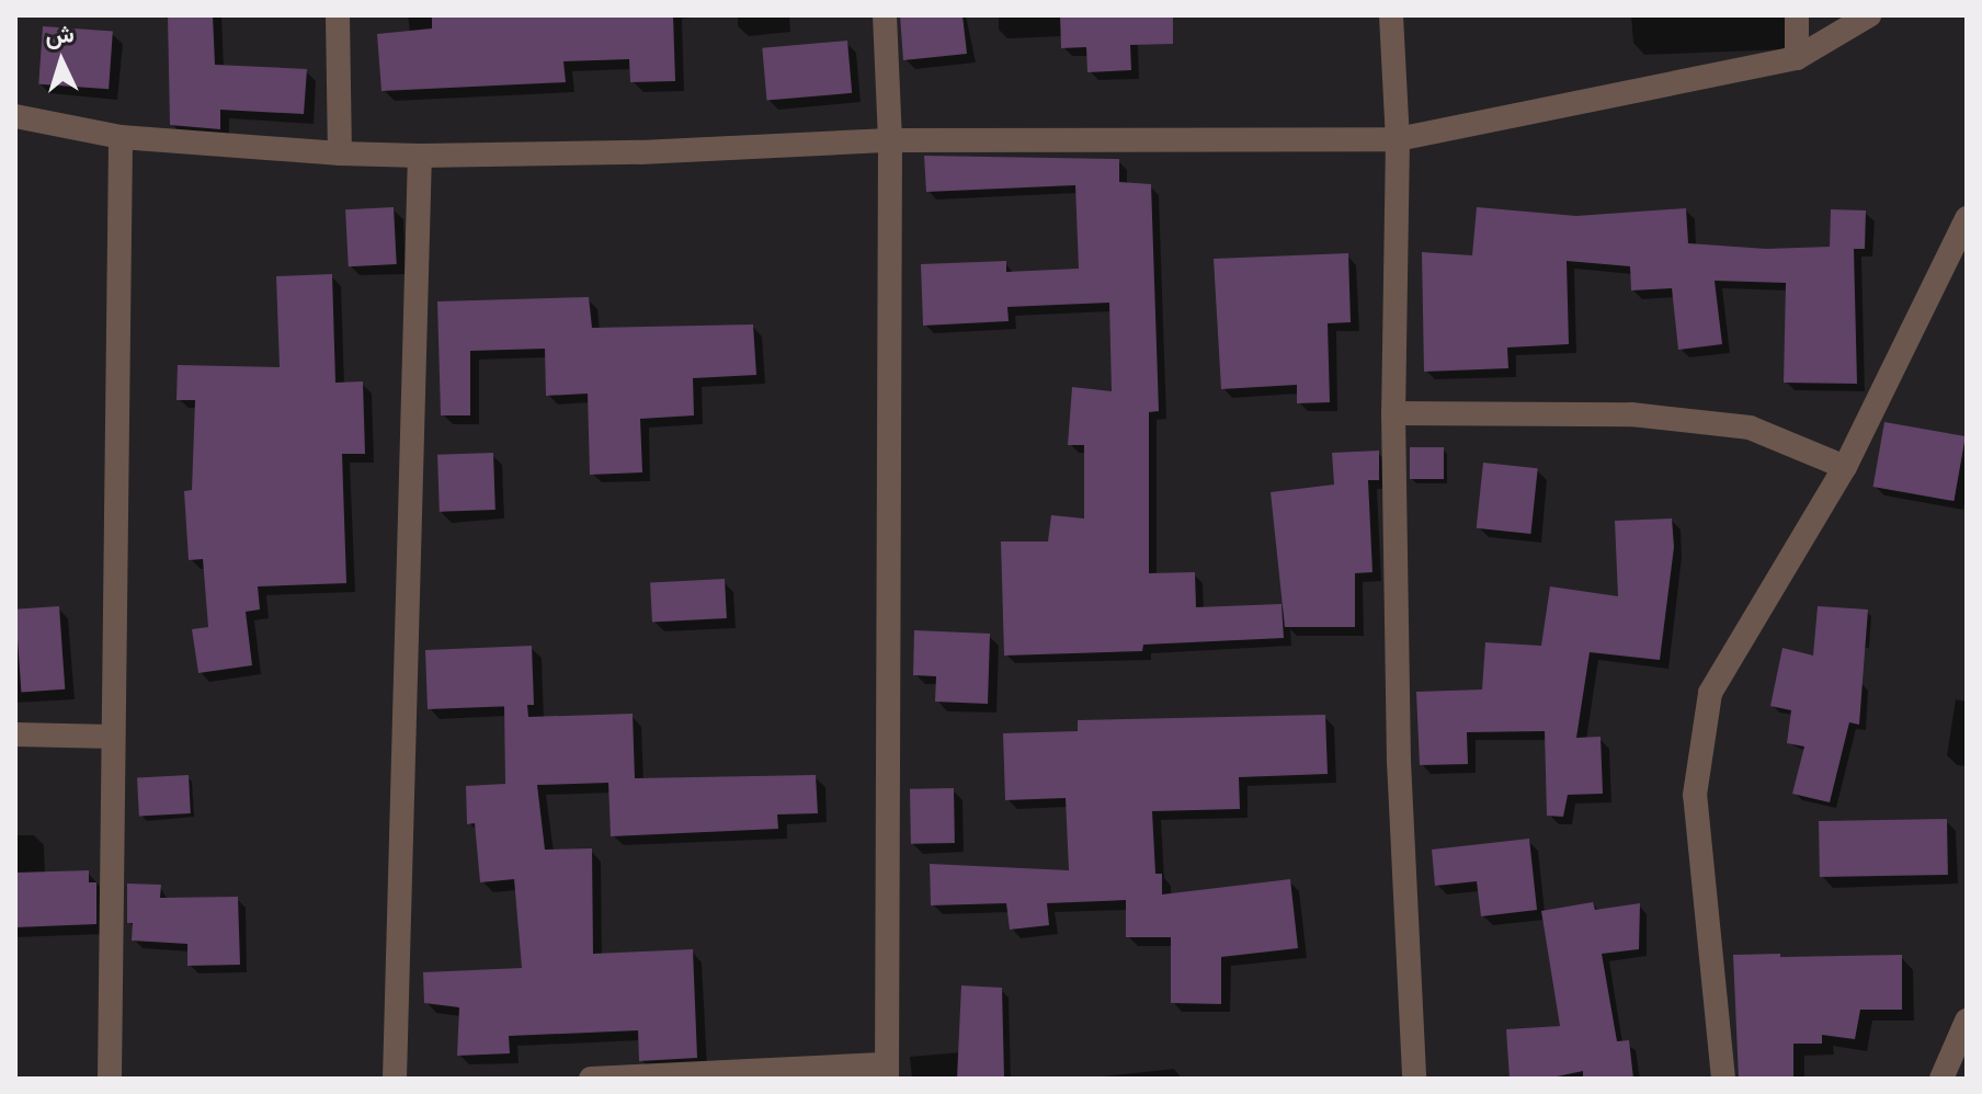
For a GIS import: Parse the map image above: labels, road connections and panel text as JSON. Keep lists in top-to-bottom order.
{
  "north": "top"
}
